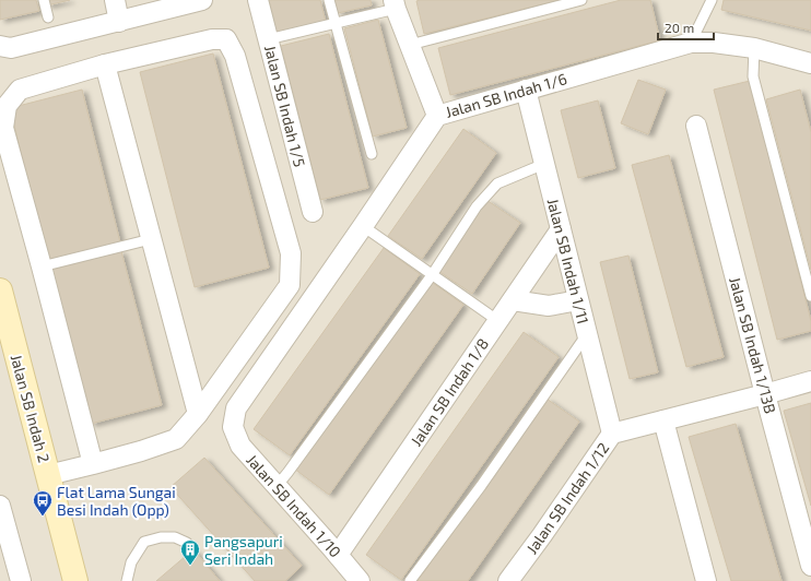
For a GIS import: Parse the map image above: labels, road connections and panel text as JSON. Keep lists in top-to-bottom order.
{
  "streets": {
    "street": [
      "Jalan SB Indah 1/6",
      "Jalan SB Indah 1/5",
      "Jalan SB Indah 1/11",
      "Jalan SB Indah 1/13B",
      "Jalan SB Indah 1/8",
      "Jalan SB Indah 2",
      "Jalan SB Indah 1/12",
      "Jalan SB Indah 1/10"
    ]
  },
  "crossings": [
    ["Jalan SB Indah 1/6", "Jalan SB Indah 1/11"],
    ["Jalan SB Indah 1/6", "Jalan SB Indah 1/10"],
    ["Jalan SB Indah 1/11", "Jalan SB Indah 1/8"],
    ["Jalan SB Indah 1/11", "Jalan SB Indah 1/12"],
    ["Jalan SB Indah 1/13B", "Jalan SB Indah 1/12"],
    ["Jalan SB Indah 1/8", "Jalan SB Indah 1/10"]
  ],
  "places": {
    "bus stop": ["Flat Lama Sungai Besi Indah (Opp)"],
    "building": ["Pangsapuri Seri Indah"]
  },
  "scale_bar": "20 m"
}
